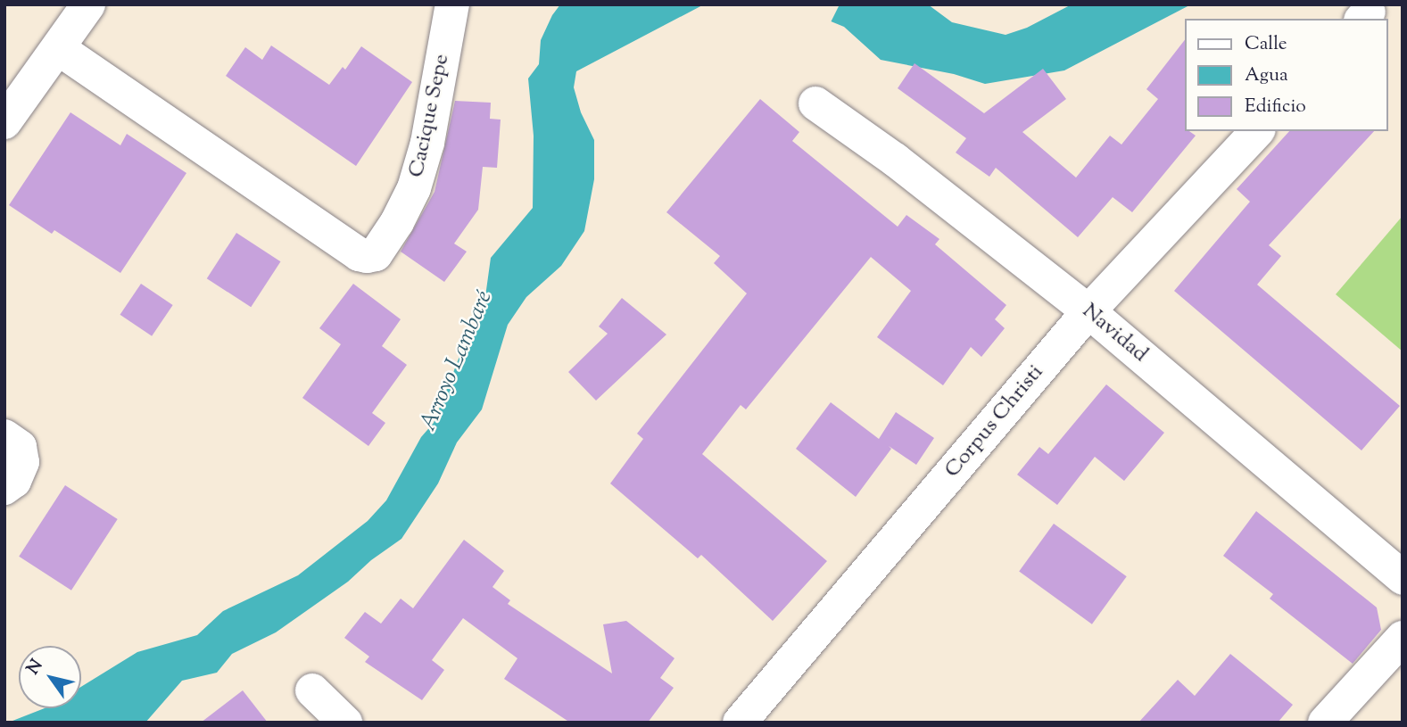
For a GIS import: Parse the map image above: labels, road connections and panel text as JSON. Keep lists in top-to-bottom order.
{
  "streets": {
    "street": ["Cacique Sepe", "Navidad", "Corpus Christi"]
  },
  "crossings": [
    ["Navidad", "Corpus Christi"]
  ],
  "water": ["Arroyo Lambaré"],
  "legend": ["Calle", "Agua", "Edificio"],
  "north": "top left"
}
